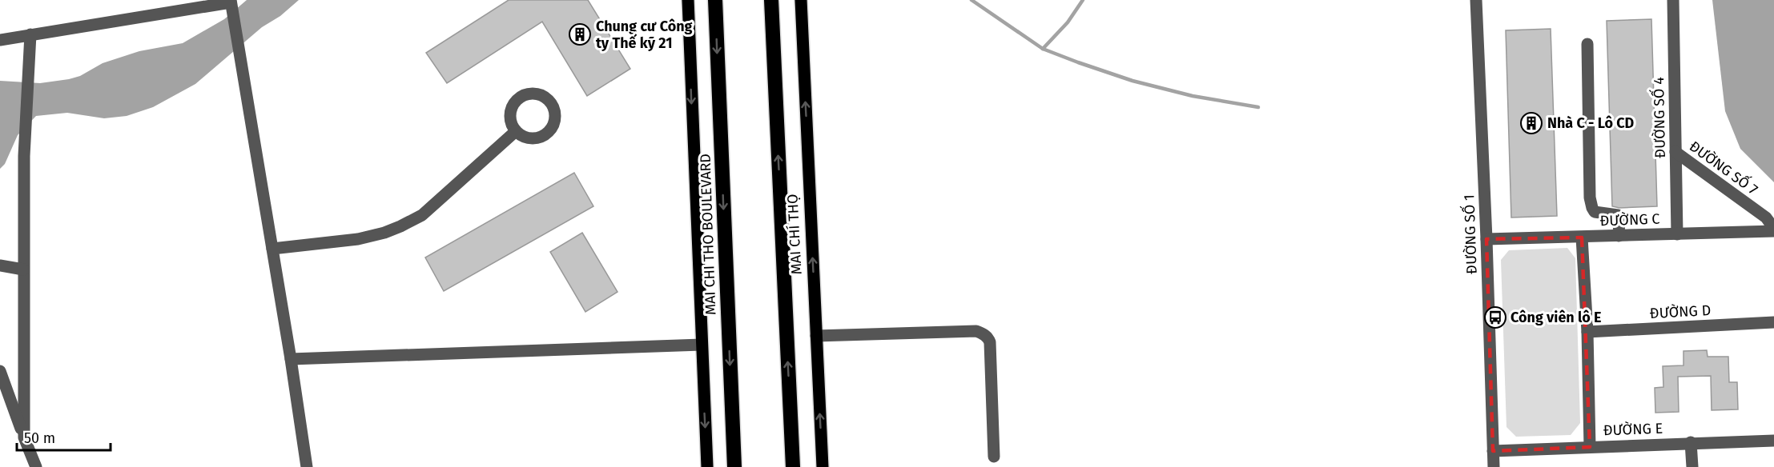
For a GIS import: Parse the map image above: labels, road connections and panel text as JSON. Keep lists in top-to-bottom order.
{
  "streets": {
    "highway": ["MAI CHI THO BOULEVARD"],
    "main road": ["MAI CHÍ THỌ"],
    "street": [
      "ĐƯỜNG SỐ 4",
      "ĐƯỜNG SỐ 7",
      "ĐƯỜNG C",
      "ĐƯỜNG SỐ 1",
      "ĐƯỜNG D",
      "ĐƯỜNG E"
    ]
  },
  "crossings": [
    ["ĐƯỜNG SỐ 4", "ĐƯỜNG SỐ 7"],
    ["ĐƯỜNG SỐ 4", "ĐƯỜNG C"],
    ["ĐƯỜNG SỐ 7", "ĐƯỜNG C"],
    ["ĐƯỜNG C", "ĐƯỜNG SỐ 1"],
    ["ĐƯỜNG SỐ 1", "ĐƯỜNG E"]
  ],
  "one_way": ["MAI CHI THO BOULEVARD", "MAI CHÍ THỌ"],
  "places": {
    "building": ["Chung cư Công ty Thế kỹ 21", "Nhà C - Lô CD"],
    "bus stop": ["Công viên lô E"]
  },
  "scale_bar": "50 m"
}
